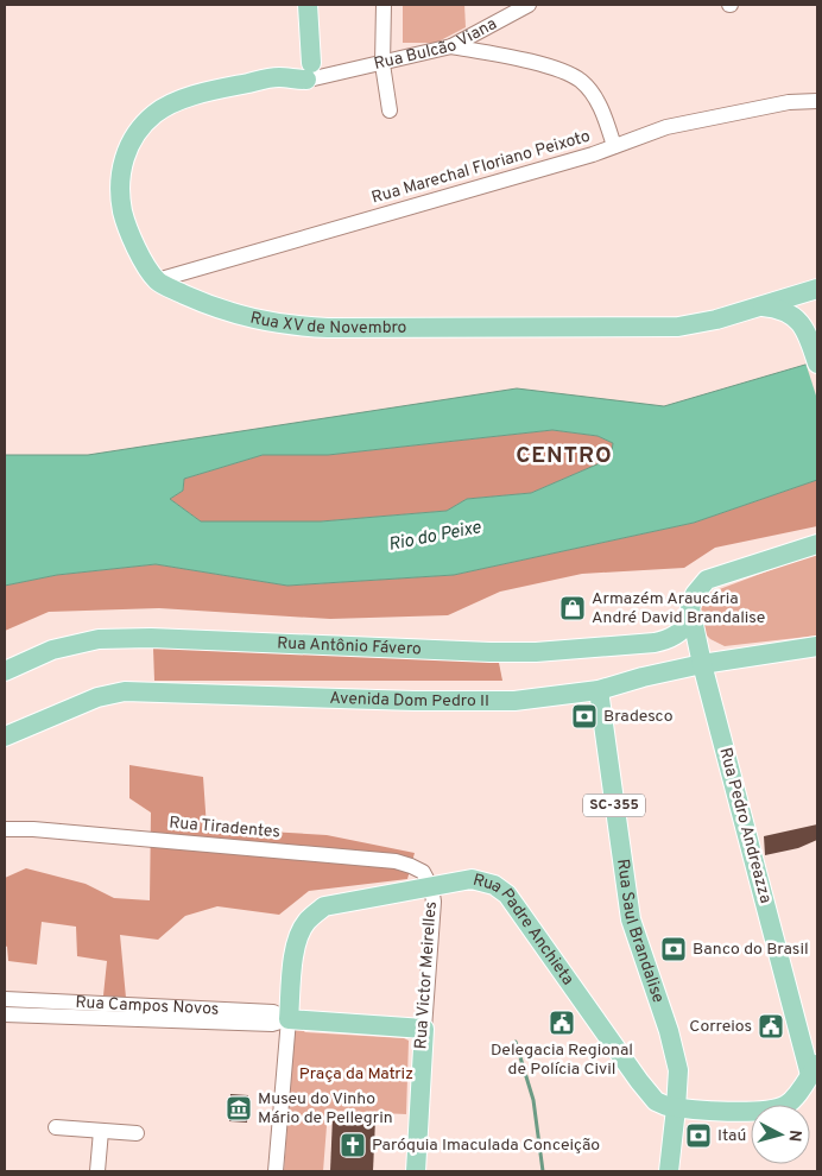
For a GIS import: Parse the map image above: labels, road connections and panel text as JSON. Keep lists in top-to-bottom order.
{
  "streets": {
    "main road": [
      "Rua Bulcão Viana",
      "Rua XV de Novembro",
      "Rua Antônio Fávero",
      "Avenida Dom Pedro II",
      "SC-355",
      "Rua Pedro Andreazza",
      "Rua Saul Brandalise",
      "Rua Padre Anchieta",
      "Rua Victor Meirelles",
      "Rua Campos Novos"
    ],
    "street": ["Rua Marechal Floriano Peixoto", "Rua Tiradentes"]
  },
  "crossings": [
    ["Rua Bulcão Viana", "Rua Marechal Floriano Peixoto"],
    ["Rua Bulcão Viana", "Rua XV de Novembro"],
    ["Rua Marechal Floriano Peixoto", "Rua XV de Novembro"],
    ["Avenida Dom Pedro II", "Rua Pedro Andreazza"],
    ["Avenida Dom Pedro II", "Rua Saul Brandalise"],
    ["Rua Tiradentes", "Rua Padre Anchieta"],
    ["Rua Tiradentes", "Rua Victor Meirelles"],
    ["Rua Saul Brandalise", "Rua Padre Anchieta"],
    ["Rua Padre Anchieta", "Rua Victor Meirelles"],
    ["Rua Padre Anchieta", "Rua Campos Novos"],
    ["Rua Victor Meirelles", "Rua Campos Novos"]
  ],
  "districts": ["CENTRO"],
  "water": ["Rio do Peixe"],
  "parks": ["Praça da Matriz"],
  "places": {
    "shop": ["Armazém Araucária André David Brandalise"],
    "bank": ["Bradesco", "Banco do Brasil", "Itaú"],
    "public building": ["Delegacia Regional de Polícia Civil", "Correios"],
    "museum": ["Museu do Vinho Mário de Pellegrin"],
    "church": ["Paróquia Imaculada Conceição"]
  },
  "north": "right"
}
